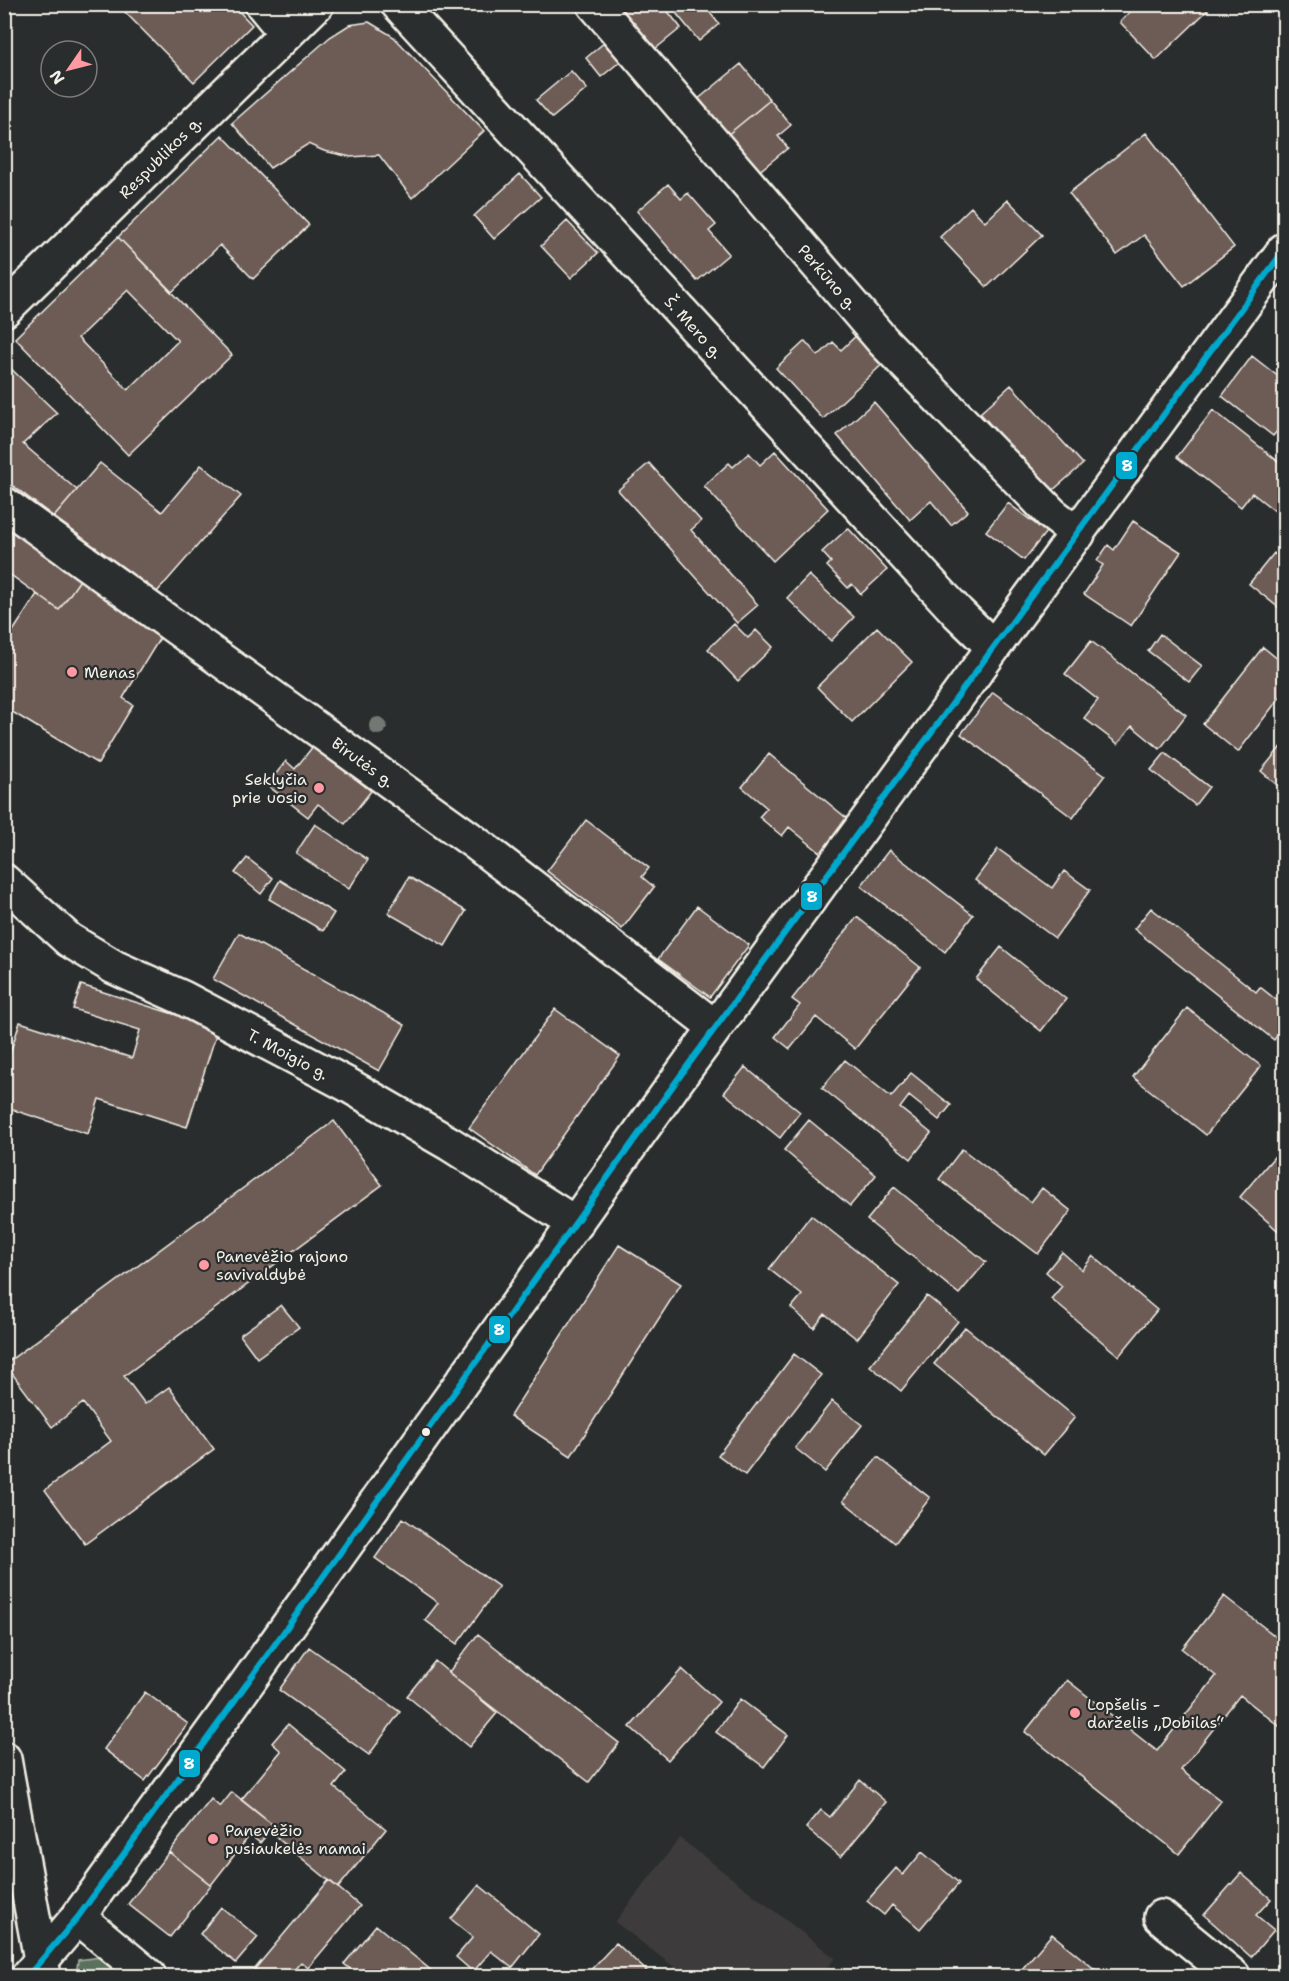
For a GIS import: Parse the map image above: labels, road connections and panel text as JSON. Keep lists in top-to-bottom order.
{
  "streets": {
    "street": [
      "Respublikos g.",
      "Perkūno g.",
      "Š. Mero g.",
      "Birutės g.",
      "T. Moigio g."
    ]
  },
  "places": [
    "Menas",
    "Seklyčia prie uosio",
    "Panevėžio rajono savivaldybė",
    "Lopšelis - darželis „Dobilas“",
    "Panevėžio pusiaukelės namai"
  ],
  "lines": ["transit line 8"],
  "north": "bottom left"
}
